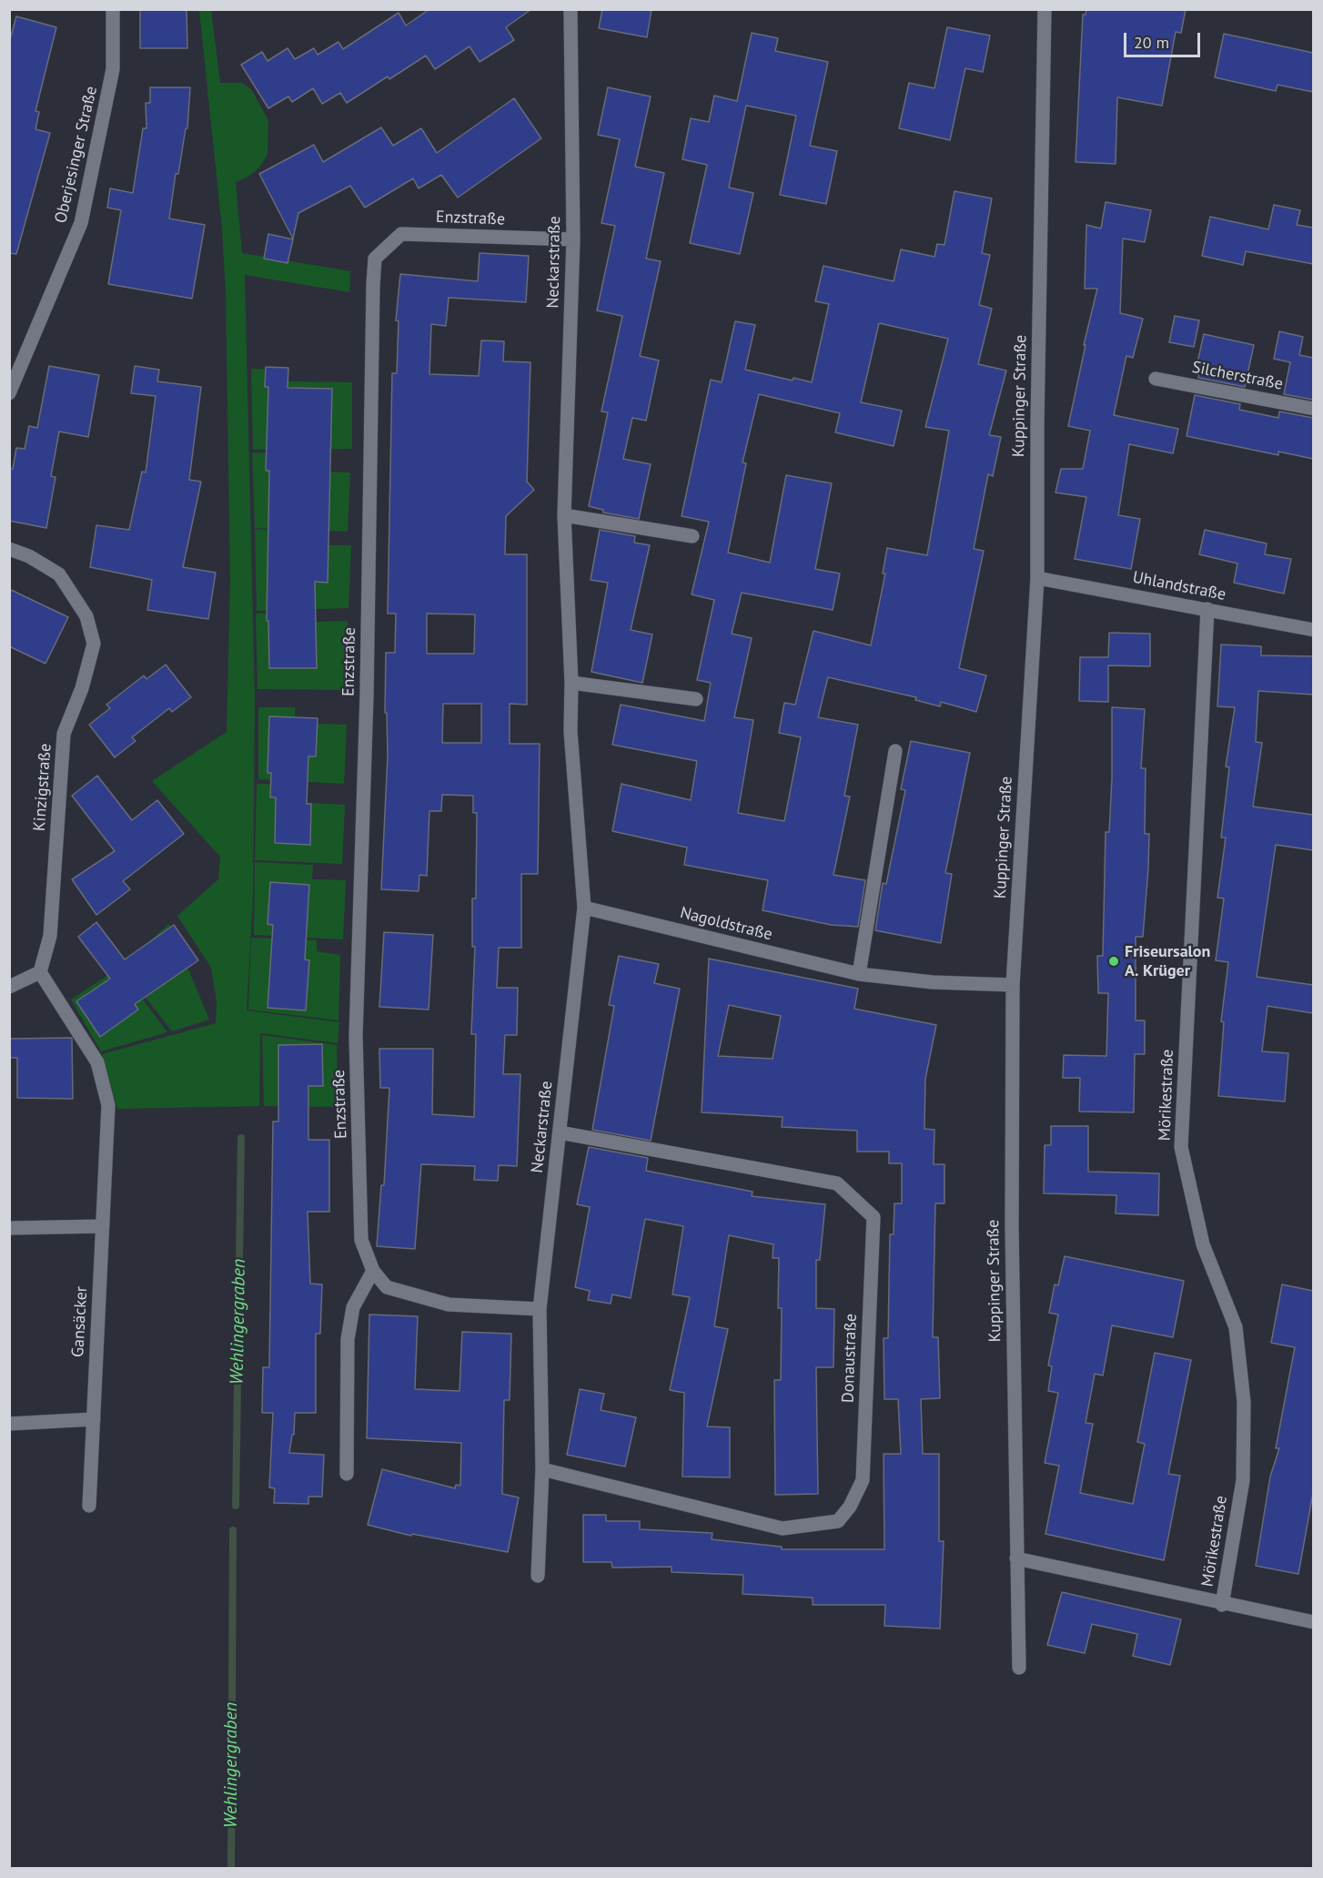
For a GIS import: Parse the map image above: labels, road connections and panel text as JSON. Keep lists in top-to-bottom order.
{
  "streets": {
    "street": [
      "Oberjesinger Straße",
      "Enzstraße",
      "Neckarstraße",
      "Silcherstraße",
      "Kuppinger Straße",
      "Uhlandstraße",
      "Kinzigstraße",
      "Nagoldstraße",
      "Mörikestraße",
      "Gansäcker",
      "Donaustraße"
    ]
  },
  "crossings": [
    ["Enzstraße", "Neckarstraße"],
    ["Neckarstraße", "Nagoldstraße"],
    ["Neckarstraße", "Donaustraße"],
    ["Kuppinger Straße", "Uhlandstraße"],
    ["Kuppinger Straße", "Nagoldstraße"],
    ["Uhlandstraße", "Mörikestraße"],
    ["Kinzigstraße", "Gansäcker"]
  ],
  "water": ["Wehlingergraben"],
  "places": ["Friseursalon A. Krüger"],
  "scale_bar": "20 m"
}
